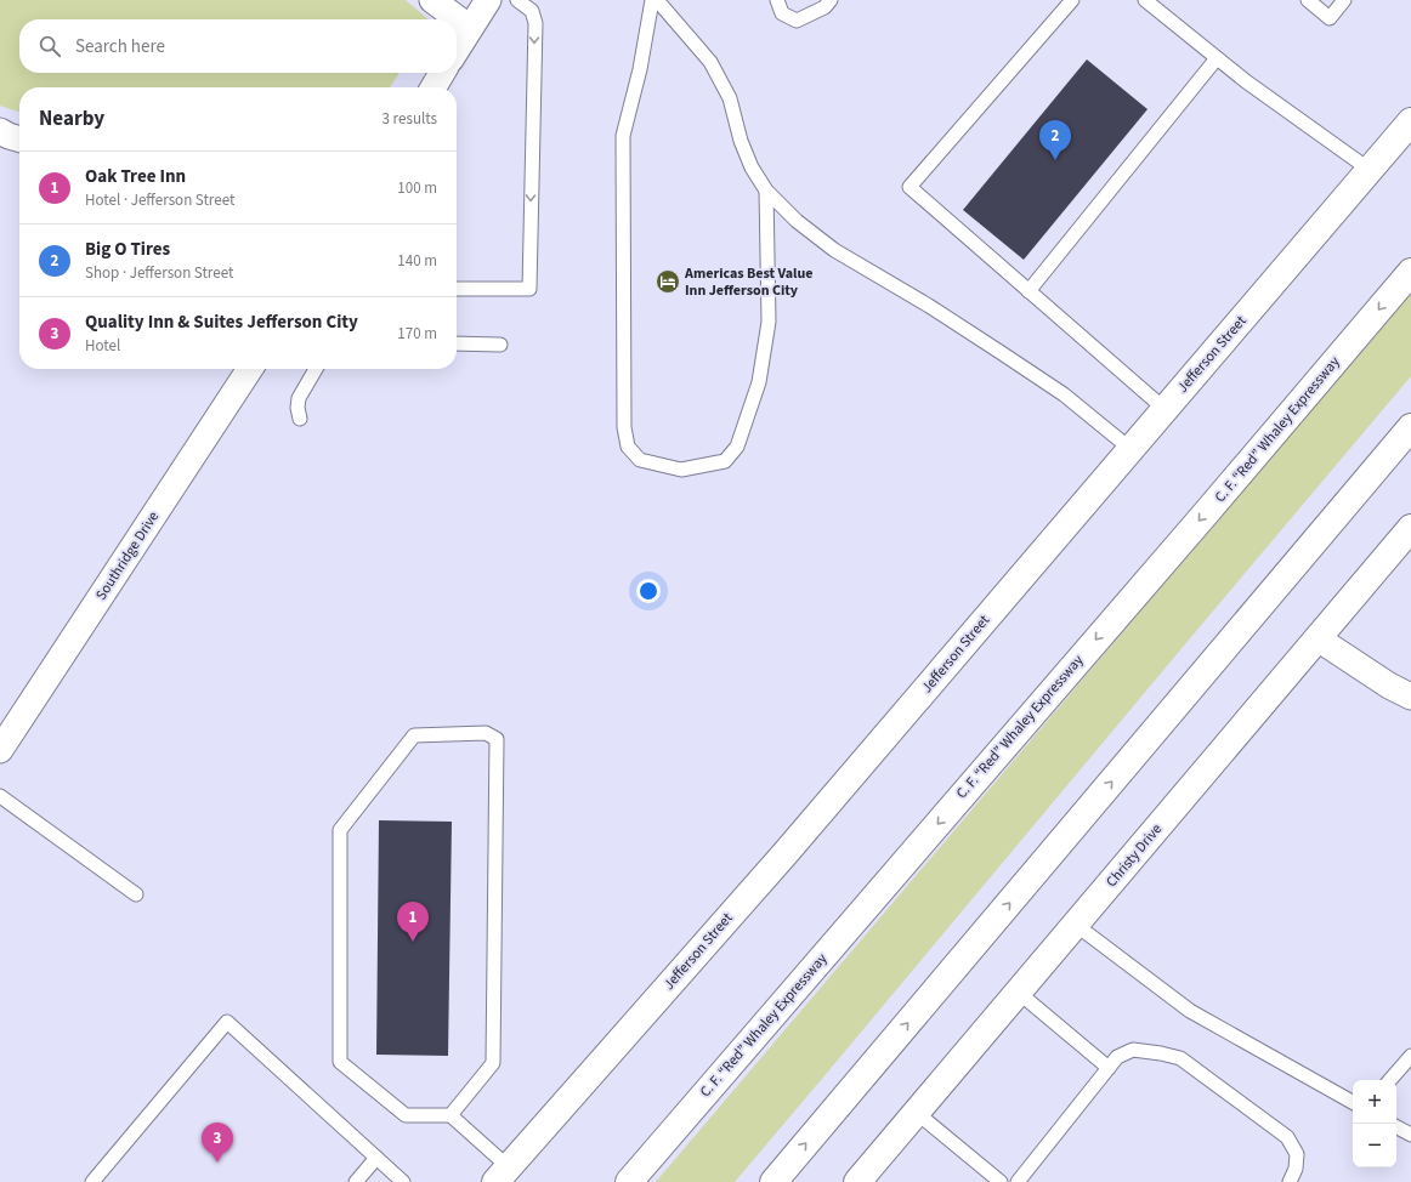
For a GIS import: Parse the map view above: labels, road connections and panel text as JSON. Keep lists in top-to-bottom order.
{
  "streets": {
    "main road": ["Jefferson Street", "C. F. “Red” Whaley Expressway", "Christy Drive"],
    "street": ["Southridge Drive"]
  },
  "places": {
    "hotel": ["Americas Best Value Inn Jefferson City"]
  },
  "page": {
    "search": "Search here",
    "heading": ["Nearby", "3 results"],
    "pins": ["2", "1", "3"],
    "list": [
      {
        "mark": "1",
        "name": "Oak Tree Inn",
        "note": "Hotel · Jefferson Street",
        "value": "100 m"
      },
      {
        "mark": "2",
        "name": "Big O Tires",
        "note": "Shop · Jefferson Street",
        "value": "140 m"
      },
      {
        "mark": "3",
        "name": "Quality Inn & Suites Jefferson City",
        "note": "Hotel",
        "value": "170 m"
      }
    ],
    "map_buttons": ["+", "−"]
  }
}
